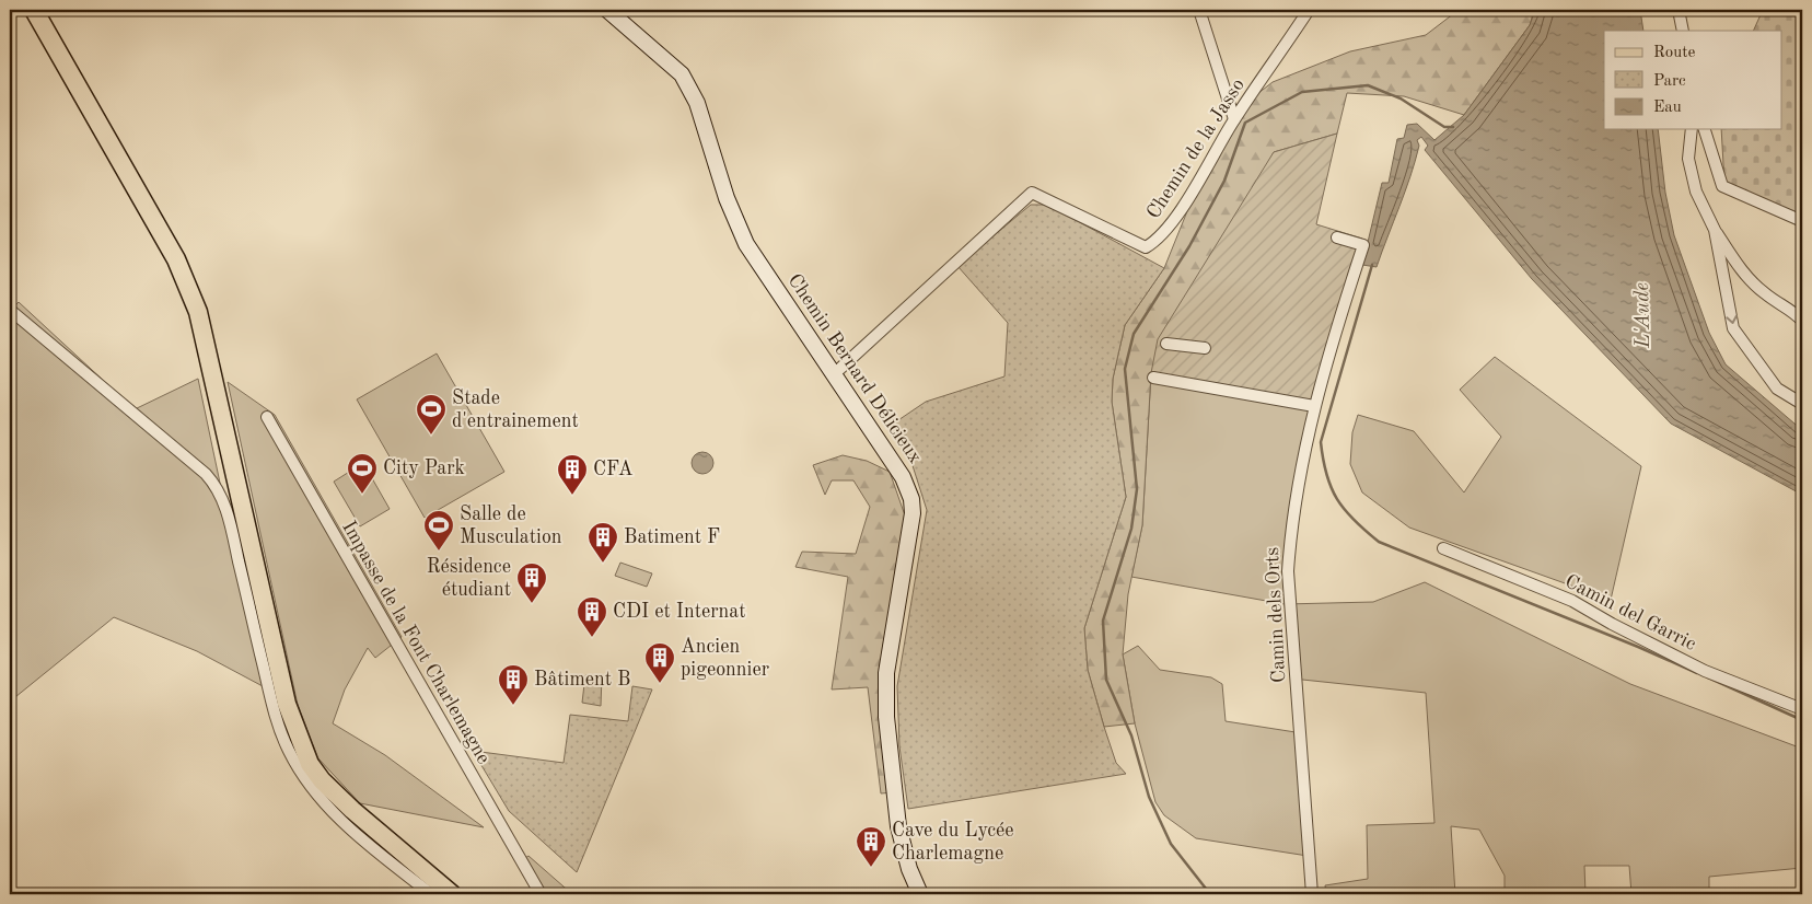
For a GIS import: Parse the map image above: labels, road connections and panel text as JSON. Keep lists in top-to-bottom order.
{
  "streets": {
    "street": [
      "Chemin de la Jasso",
      "Chemin Bernard Délicieux",
      "Camin del Garric",
      "Camin dels Orts",
      "Impasse de la Font Charlemagne"
    ]
  },
  "crossings": [
    ["Chemin de la Jasso", "Chemin Bernard Délicieux"]
  ],
  "water": ["L'Aude"],
  "places": {
    "sports": ["Stade d'entrainement", "City Park", "Salle de Musculation"],
    "building": [
      "CFA",
      "Batiment F",
      "Résidence étudiant",
      "CDI et Internat",
      "Ancien pigeonnier",
      "Bâtiment B",
      "Cave du Lycée Charlemagne"
    ]
  },
  "legend": ["Route", "Parc", "Eau"]
}
